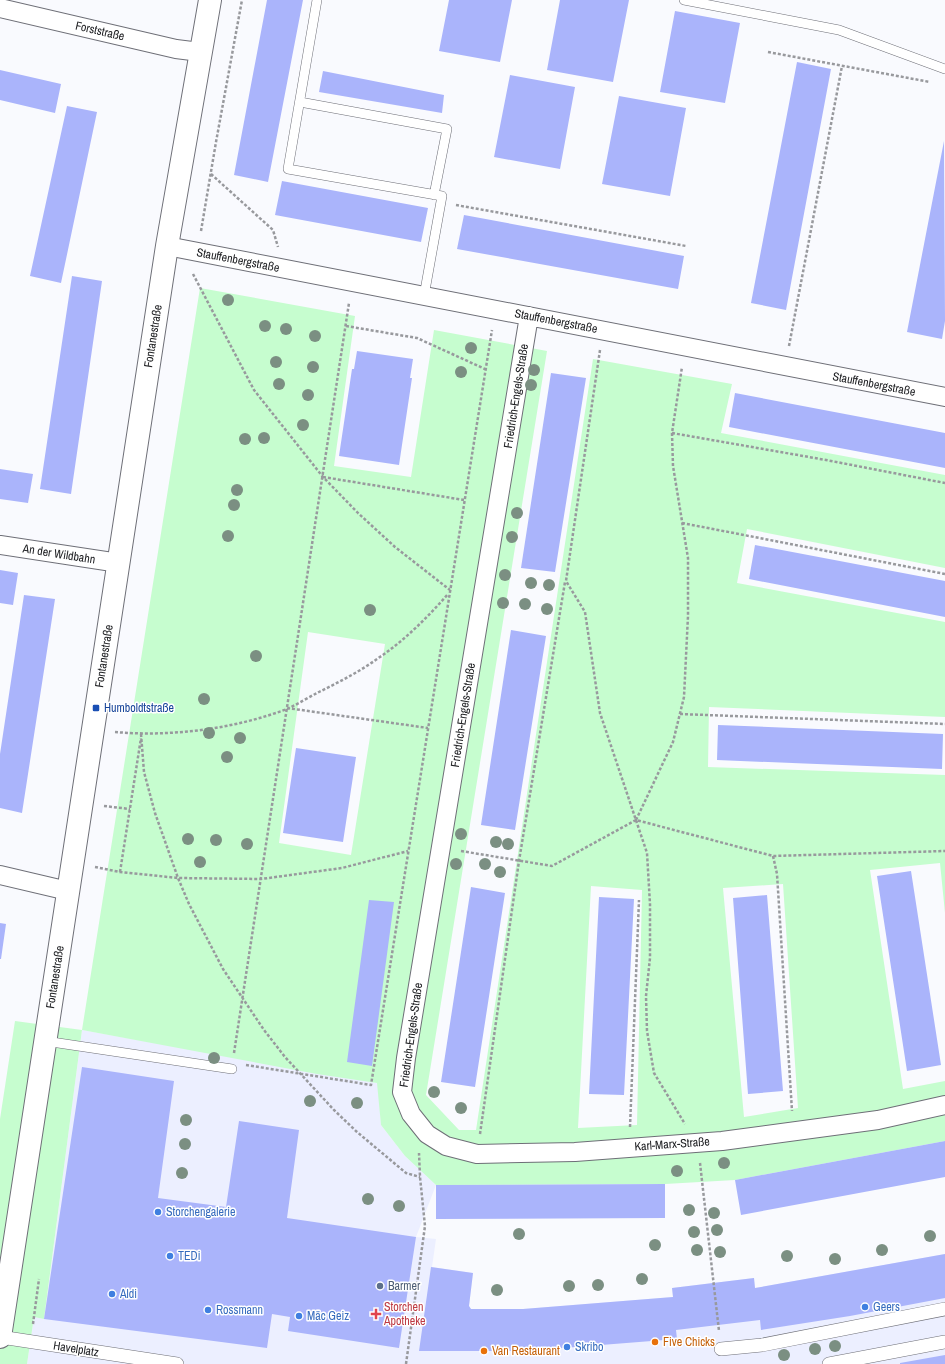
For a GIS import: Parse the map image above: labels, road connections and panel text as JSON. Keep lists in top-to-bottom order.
{
  "streets": {
    "street": [
      "Forststraße",
      "Stauffenbergstraße",
      "Fontanestraße",
      "Friedrich-Engels-Straße",
      "An der Wildbahn",
      "Karl-Marx-Straße",
      "Havelplatz"
    ]
  },
  "crossings": [
    ["Forststraße", "Fontanestraße"],
    ["Stauffenbergstraße", "Fontanestraße"],
    ["Stauffenbergstraße", "Friedrich-Engels-Straße"],
    ["Fontanestraße", "An der Wildbahn"],
    ["Fontanestraße", "Havelplatz"],
    ["Friedrich-Engels-Straße", "Karl-Marx-Straße"]
  ],
  "places": {
    "transit": ["Humboldtstraße"],
    "other": [
      "Storchengalerie",
      "TEDi",
      "Barmer",
      "Aldi",
      "Geers",
      "Rossmann",
      "Mäc Geiz",
      "Five Chicks",
      "Skribo",
      "Van Restaurant"
    ],
    "health": ["Storchen Apotheke"]
  }
}
